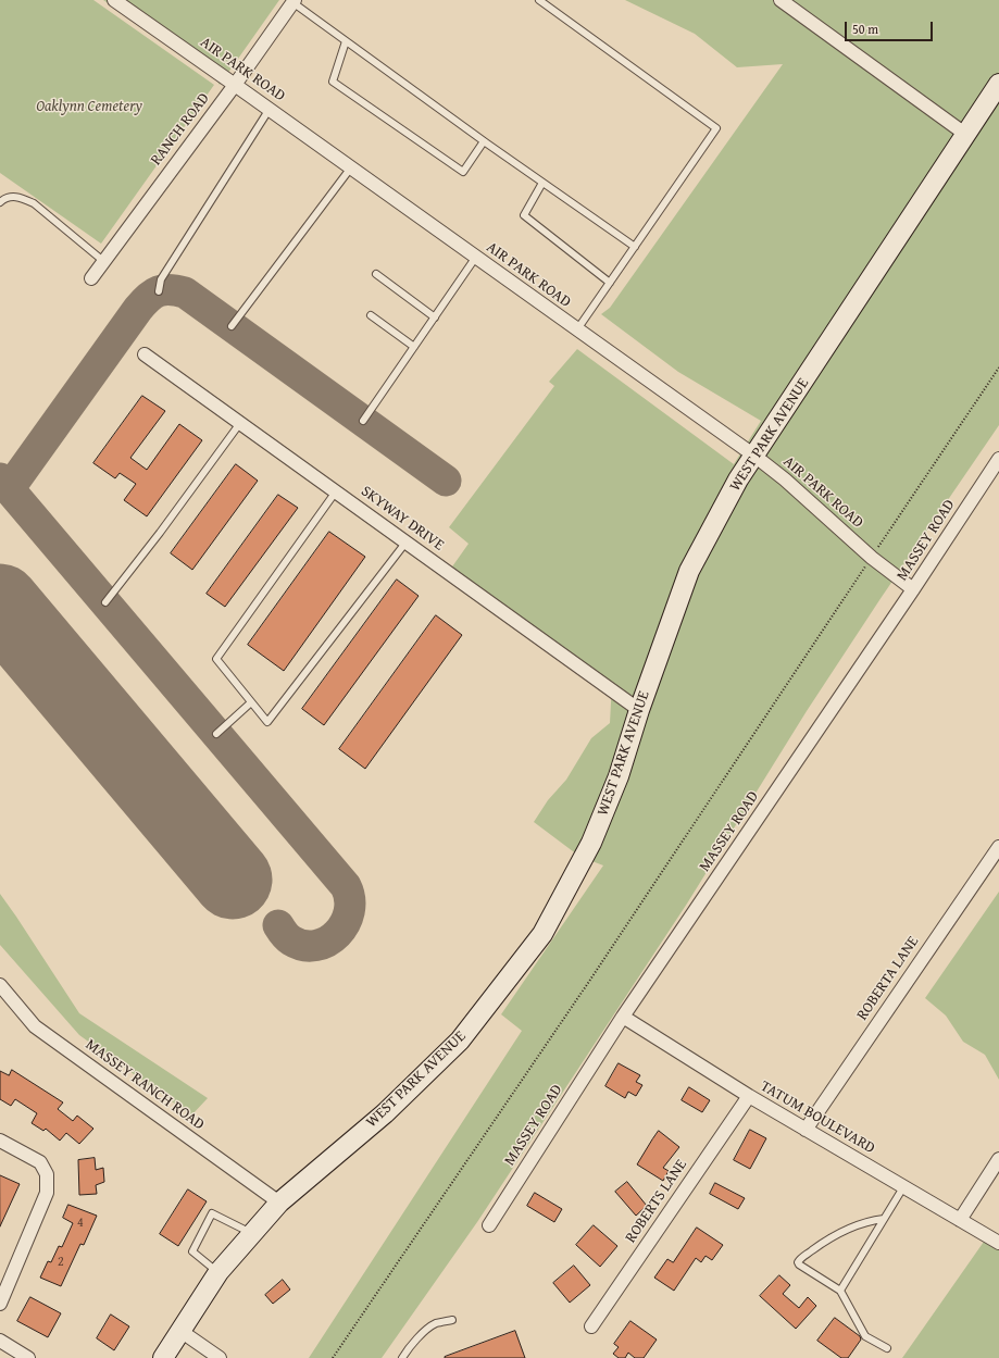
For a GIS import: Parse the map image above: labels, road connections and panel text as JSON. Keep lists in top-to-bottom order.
{
  "streets": {
    "street": [
      "AIR PARK ROAD",
      "RANCH ROAD",
      "WEST PARK AVENUE",
      "SKYWAY DRIVE",
      "MASSEY ROAD",
      "ROBERTA LANE",
      "MASSEY RANCH ROAD",
      "TATUM BOULEVARD",
      "ROBERTS LANE"
    ]
  },
  "crossings": [
    ["AIR PARK ROAD", "RANCH ROAD"],
    ["AIR PARK ROAD", "WEST PARK AVENUE"],
    ["AIR PARK ROAD", "MASSEY ROAD"],
    ["WEST PARK AVENUE", "SKYWAY DRIVE"],
    ["WEST PARK AVENUE", "MASSEY RANCH ROAD"],
    ["MASSEY ROAD", "TATUM BOULEVARD"],
    ["ROBERTA LANE", "TATUM BOULEVARD"],
    ["TATUM BOULEVARD", "ROBERTS LANE"]
  ],
  "parks": ["Oaklynn Cemetery"],
  "house_numbers": ["4", "2"],
  "scale_bar": "50 m"
}
